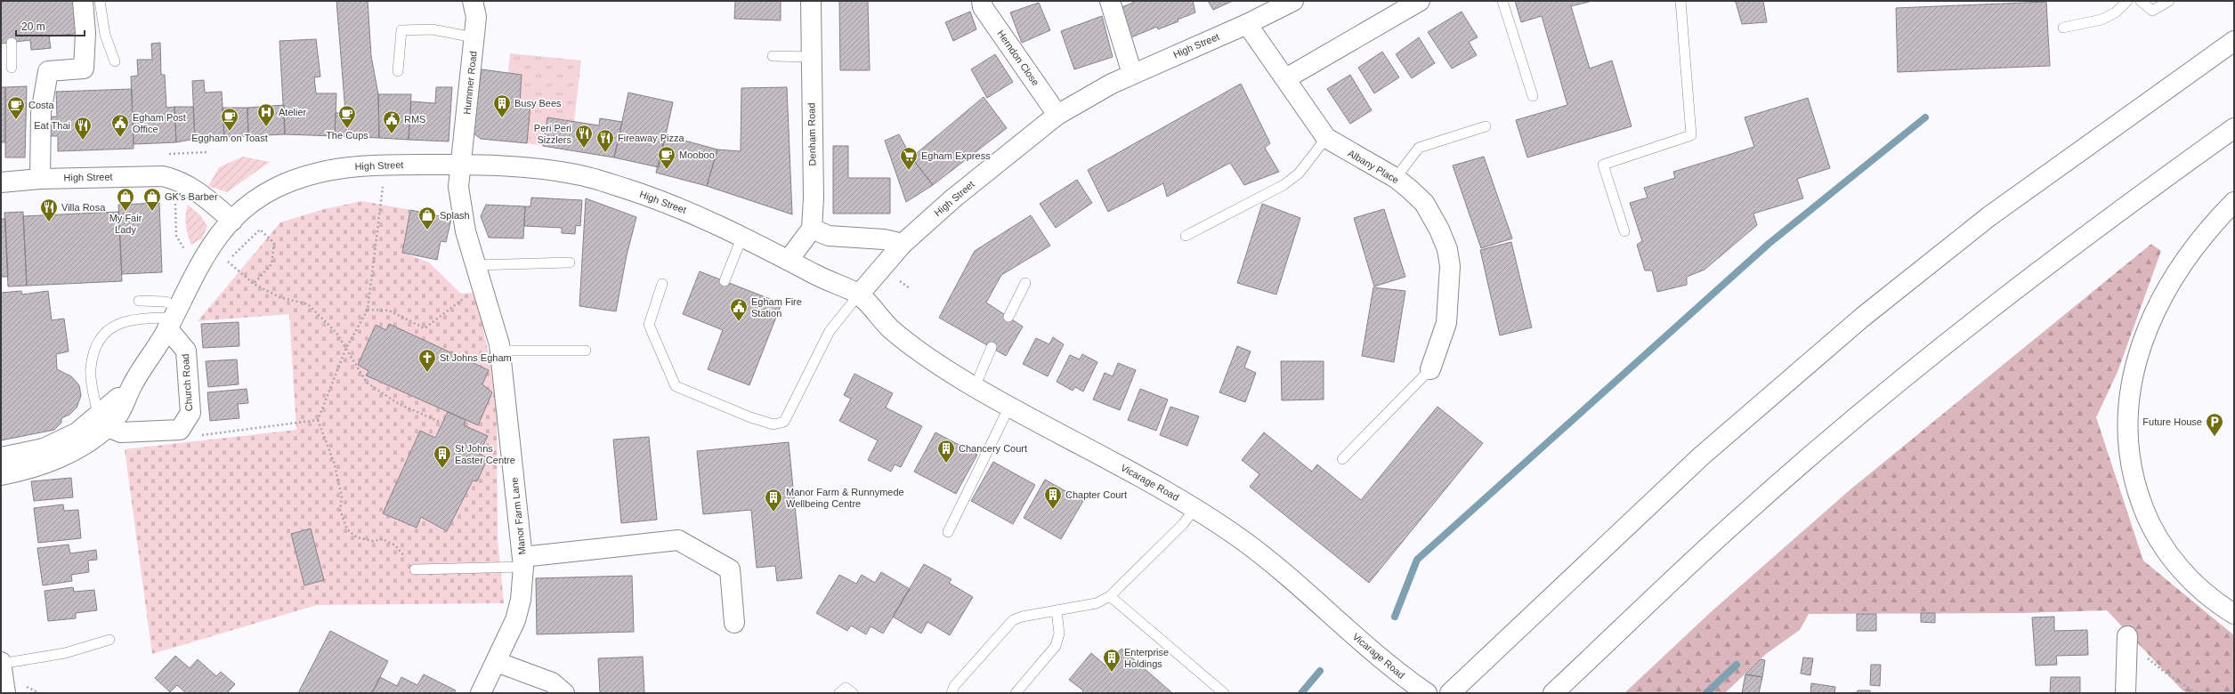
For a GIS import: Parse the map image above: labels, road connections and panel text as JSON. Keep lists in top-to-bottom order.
{
  "streets": {
    "main road": [
      "High Street",
      "Herndon Close",
      "Hummer Road",
      "Denham Road",
      "Albany Place",
      "Church Road",
      "Vicarage Road",
      "Manor Farm Lane"
    ]
  },
  "crossings": [
    ["High Street", "Herndon Close"],
    ["High Street", "Hummer Road"],
    ["High Street", "Albany Place"],
    ["High Street", "Vicarage Road"],
    ["High Street", "Manor Farm Lane"],
    ["Hummer Road", "Manor Farm Lane"]
  ],
  "places": {
    "building": [
      "Busy Bees",
      "Chancery Court",
      "St Johns Easter Centre",
      "Chapter Court",
      "Manor Farm & Runnymede Wellbeing Centre",
      "Enterprise Holdings"
    ],
    "cafe": [
      "Costa",
      "The Cups",
      "Eggham on Toast",
      "Mooboo"
    ],
    "hospital": ["Atelier"],
    "public building": ["RMS", "Egham Post Office", "Egham Fire Station"],
    "restaurant": [
      "Eat Thai",
      "Peri Peri Sizzlers",
      "Fireaway Pizza",
      "Villa Rosa"
    ],
    "supermarket": ["Egham Express"],
    "shop": ["My Fair Lady", "GK's Barber", "Splash"],
    "church": ["St Johns Egham"],
    "parking": ["Future House"]
  },
  "scale_bar": "20 m"
}
